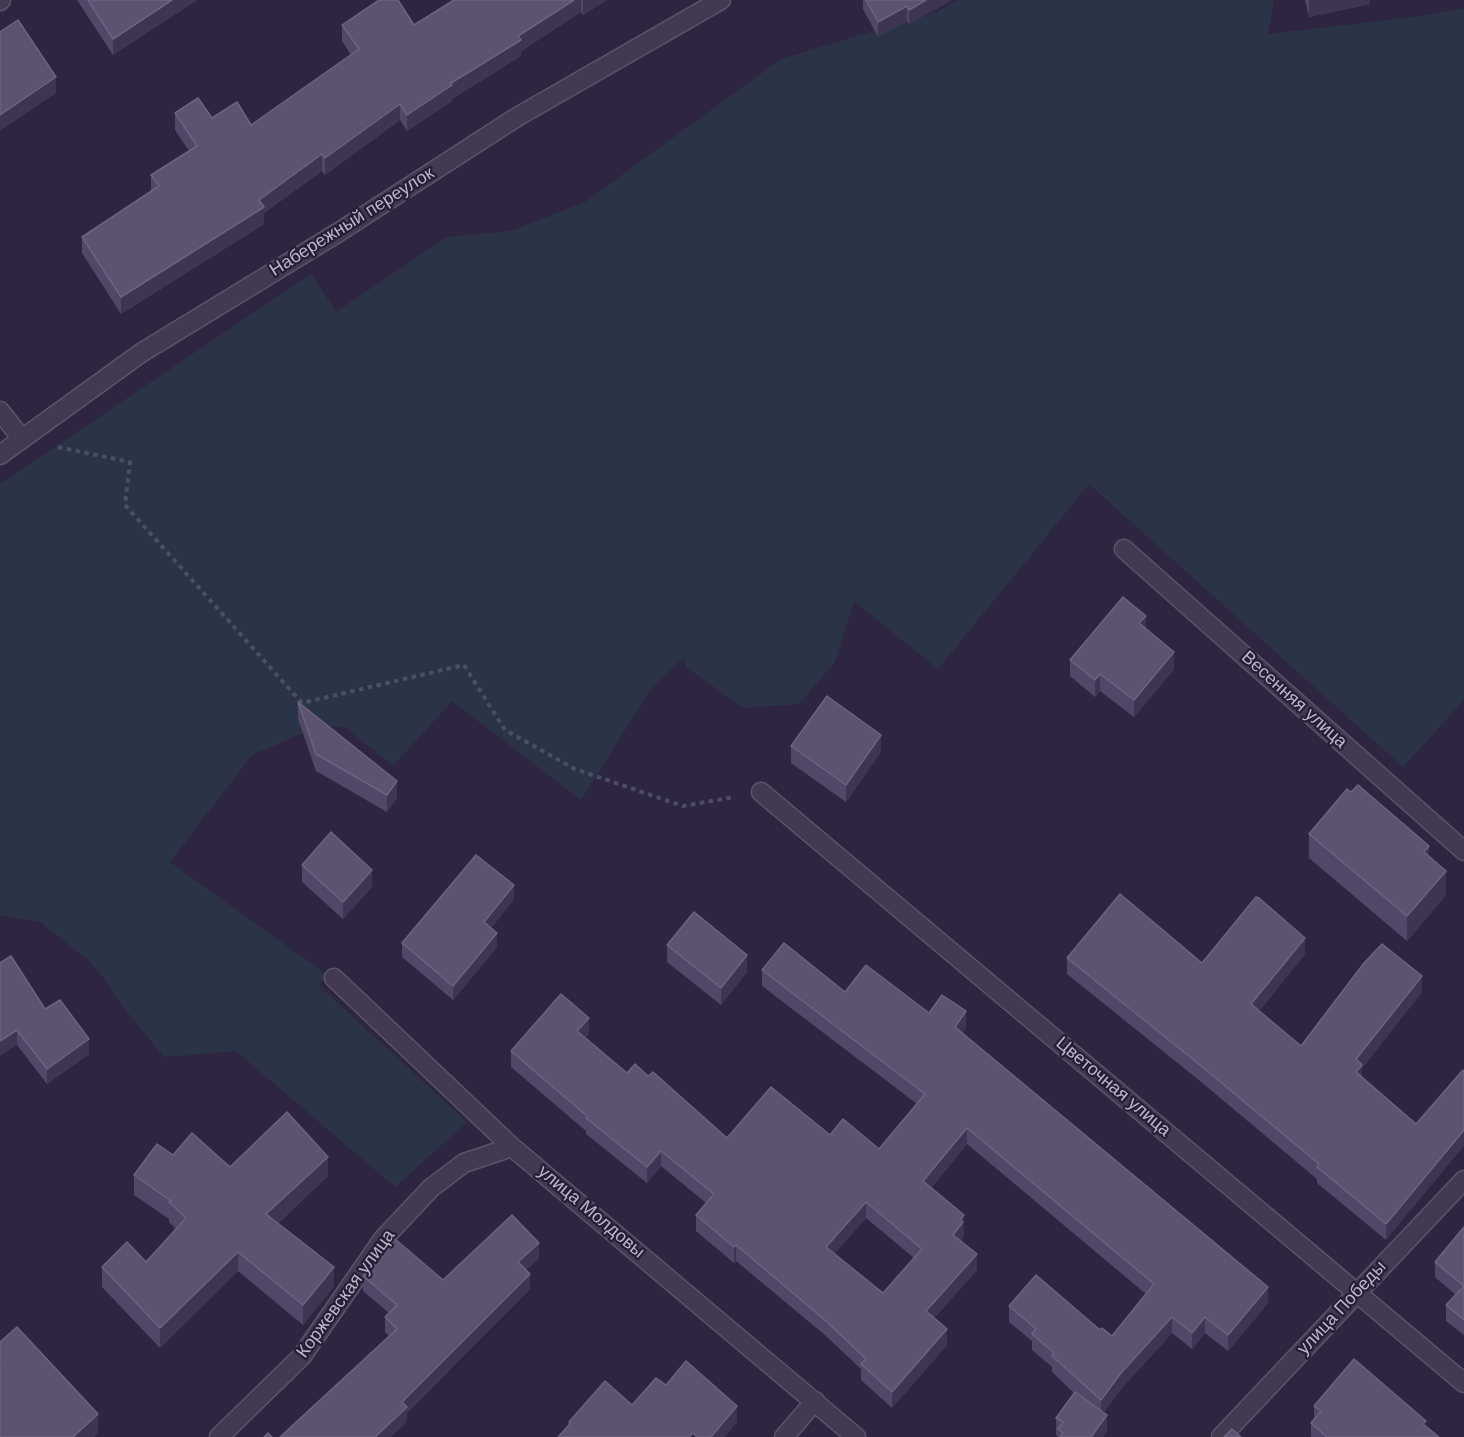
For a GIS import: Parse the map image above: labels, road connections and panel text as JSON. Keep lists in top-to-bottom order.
{
  "streets": {
    "street": [
      "Набережный переулок",
      "Весенняя улица",
      "Цветочная улица",
      "улица Молдовы",
      "Коржевская улица",
      "улица Победы"
    ]
  },
  "crossings": [
    ["Цветочная улица", "улица Победы"],
    ["улица Молдовы", "Коржевская улица"]
  ]
}
